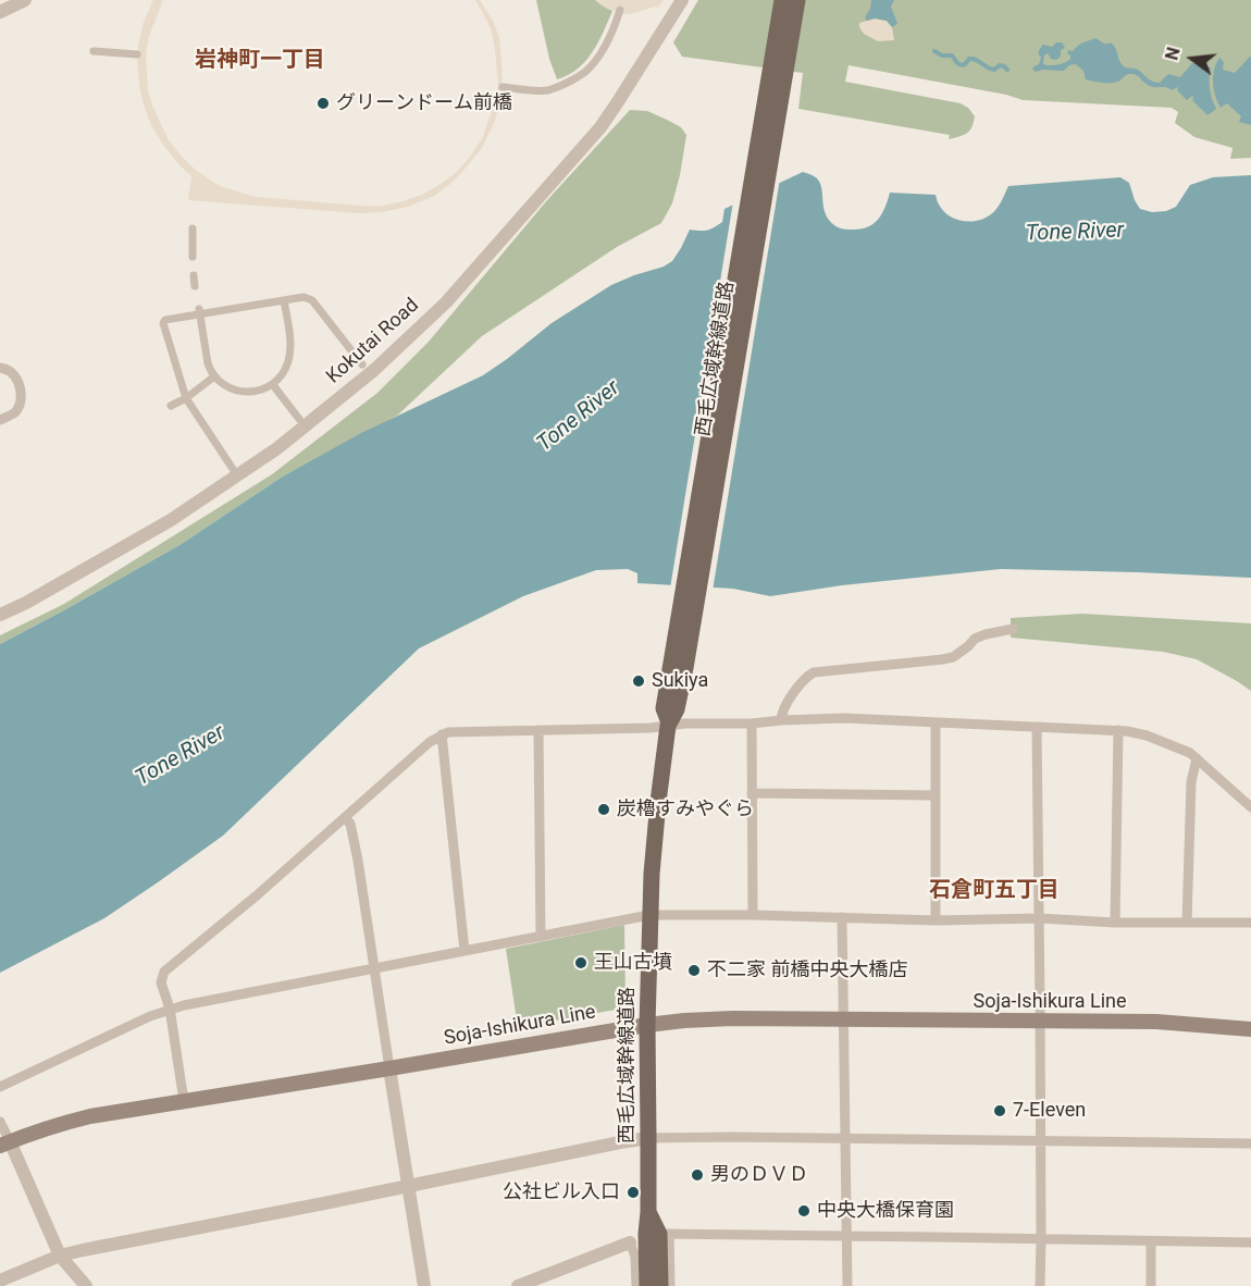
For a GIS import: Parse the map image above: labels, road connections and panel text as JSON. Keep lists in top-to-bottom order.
{
  "streets": {
    "main road": ["西毛広域幹線道路", "Soja-Ishikura Line"],
    "street": ["Kokutai Road"]
  },
  "crossings": [
    ["西毛広域幹線道路", "Soja-Ishikura Line"]
  ],
  "districts": ["岩神町一丁目", "石倉町五丁目"],
  "water": ["Tone River"],
  "places": [
    "グリーンドーム前橋",
    "Sukiya",
    "炭櫓すみやぐら",
    "王山古墳",
    "不二家 前橋中央大橋店",
    "7-Eleven",
    "男のＤＶＤ",
    "公社ビル入口",
    "中央大橋保育園"
  ],
  "north": "left"
}
